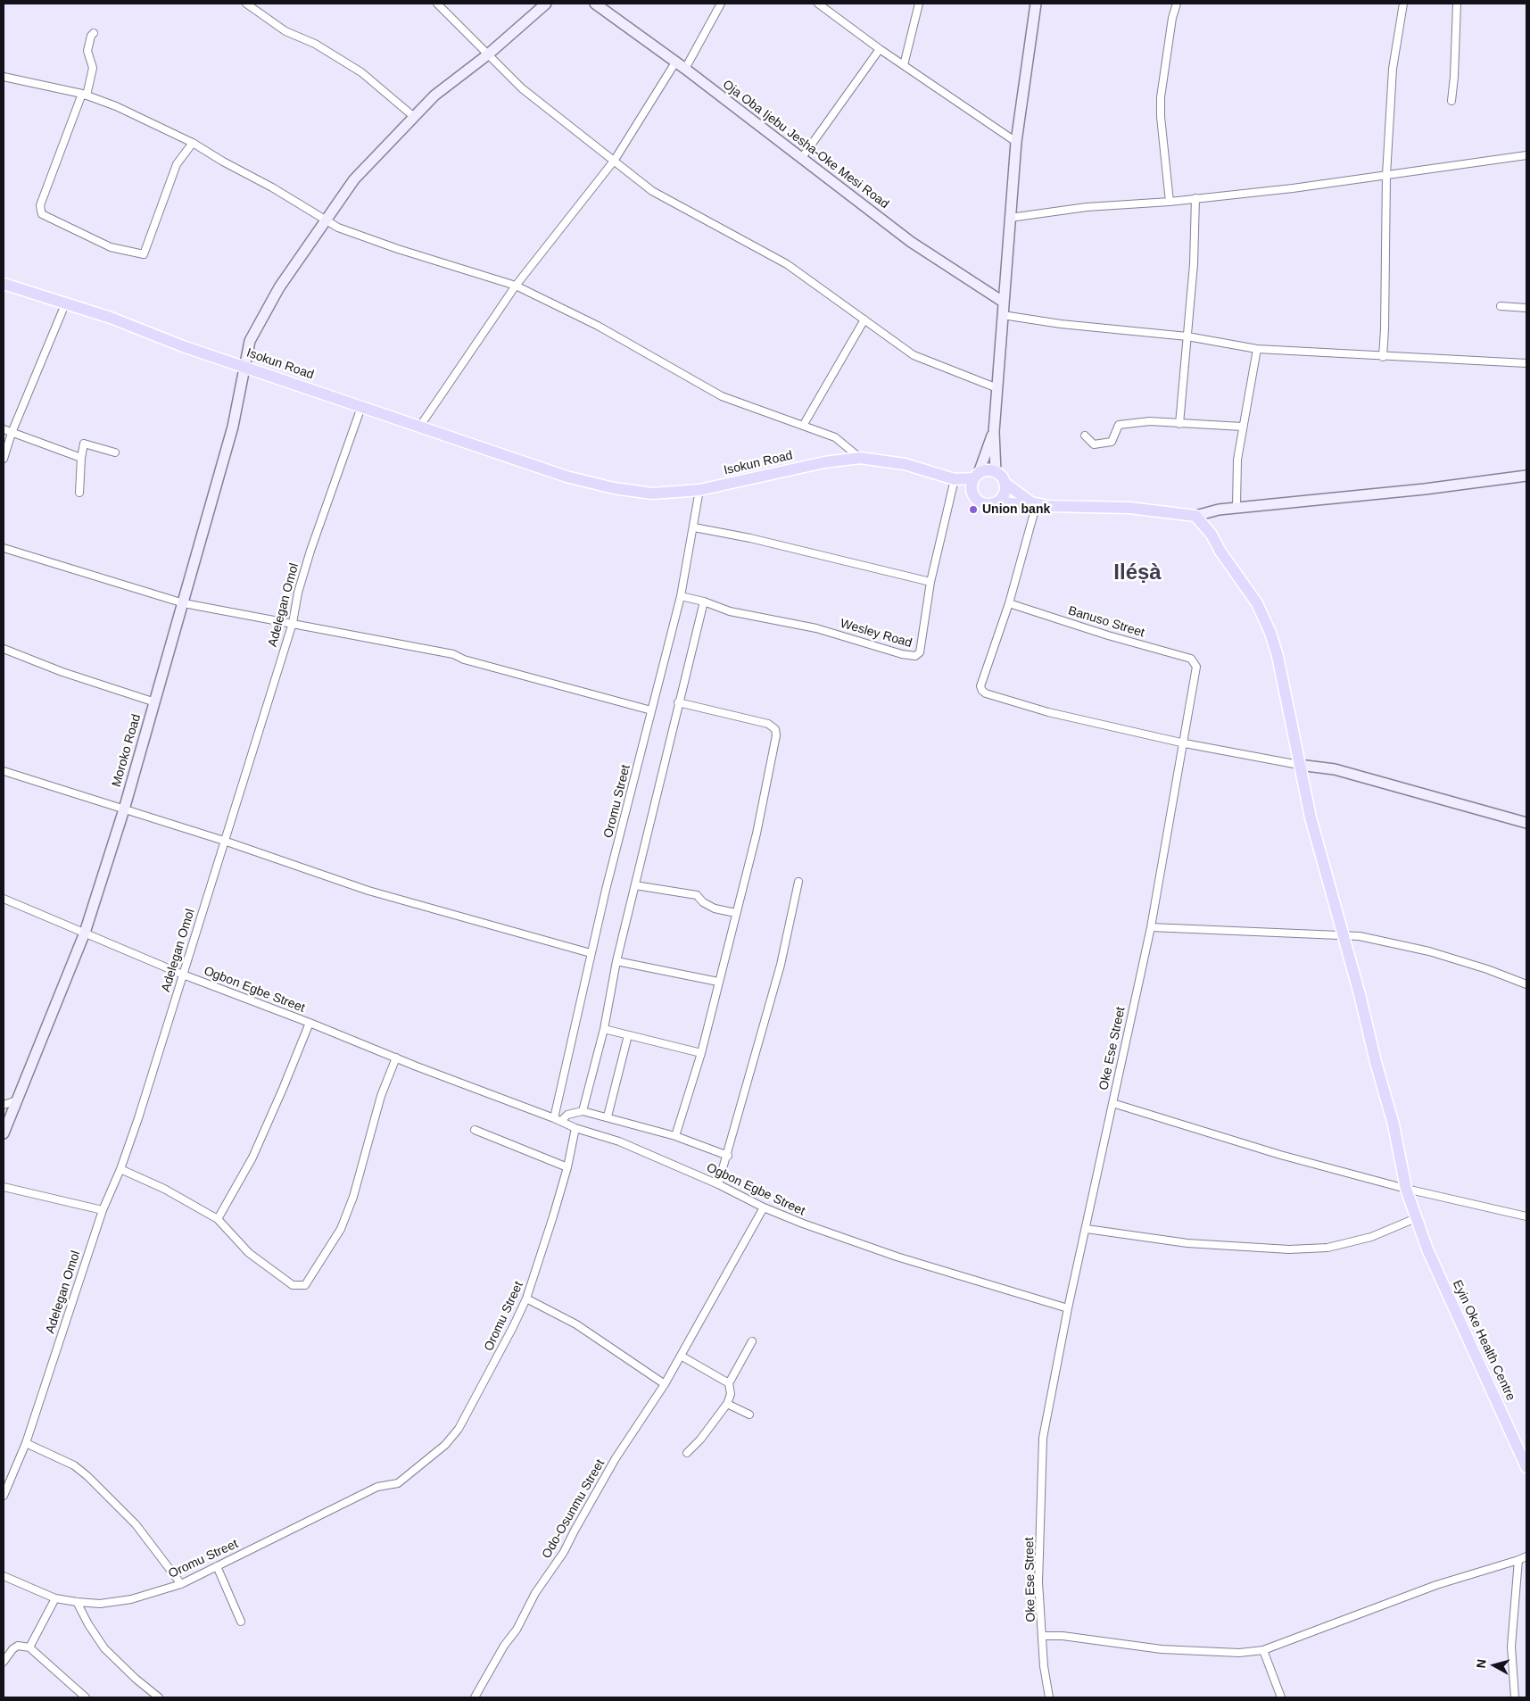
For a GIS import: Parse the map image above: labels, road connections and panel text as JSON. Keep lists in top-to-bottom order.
{
  "streets": {
    "main road": ["Isokun Road", "Eyin Oke Health Centre"],
    "street": [
      "Oja Oba Ijebu Jesha-Oke Mesi Road",
      "Adelegan Omol",
      "Banuso Street",
      "Wesley Road",
      "Moroko Road",
      "Oromu Street",
      "Ogbon Egbe Street",
      "Oke Ese Street",
      "Odo-Osunmu Street"
    ]
  },
  "crossings": [
    ["Isokun Road", "Adelegan Omol"],
    ["Isokun Road", "Wesley Road"],
    ["Isokun Road", "Moroko Road"],
    ["Isokun Road", "Oromu Street"],
    ["Adelegan Omol", "Ogbon Egbe Street"],
    ["Banuso Street", "Oke Ese Street"],
    ["Wesley Road", "Oromu Street"],
    ["Moroko Road", "Ogbon Egbe Street"],
    ["Oromu Street", "Ogbon Egbe Street"],
    ["Ogbon Egbe Street", "Oke Ese Street"],
    ["Ogbon Egbe Street", "Odo-Osunmu Street"]
  ],
  "districts": ["Iléṣà"],
  "places": ["Union bank"],
  "north": "left"
}
